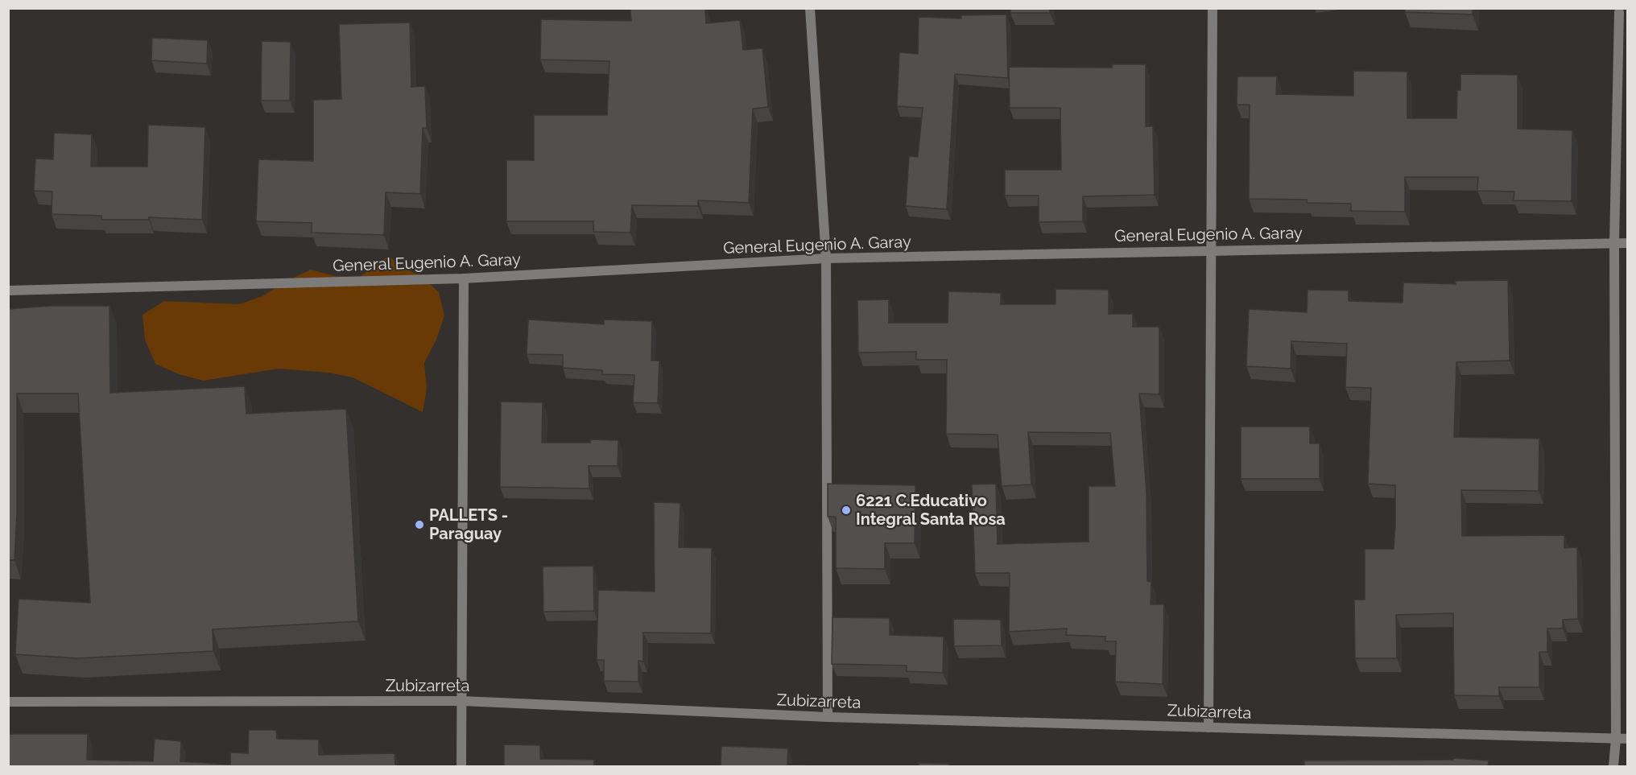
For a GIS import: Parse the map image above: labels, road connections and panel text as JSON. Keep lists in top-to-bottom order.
{
  "streets": {
    "street": ["General Eugenio A. Garay", "Zubizarreta"]
  },
  "places": ["6221 C.Educativo Integral Santa Rosa", "PALLETS - Paraguay"]
}
